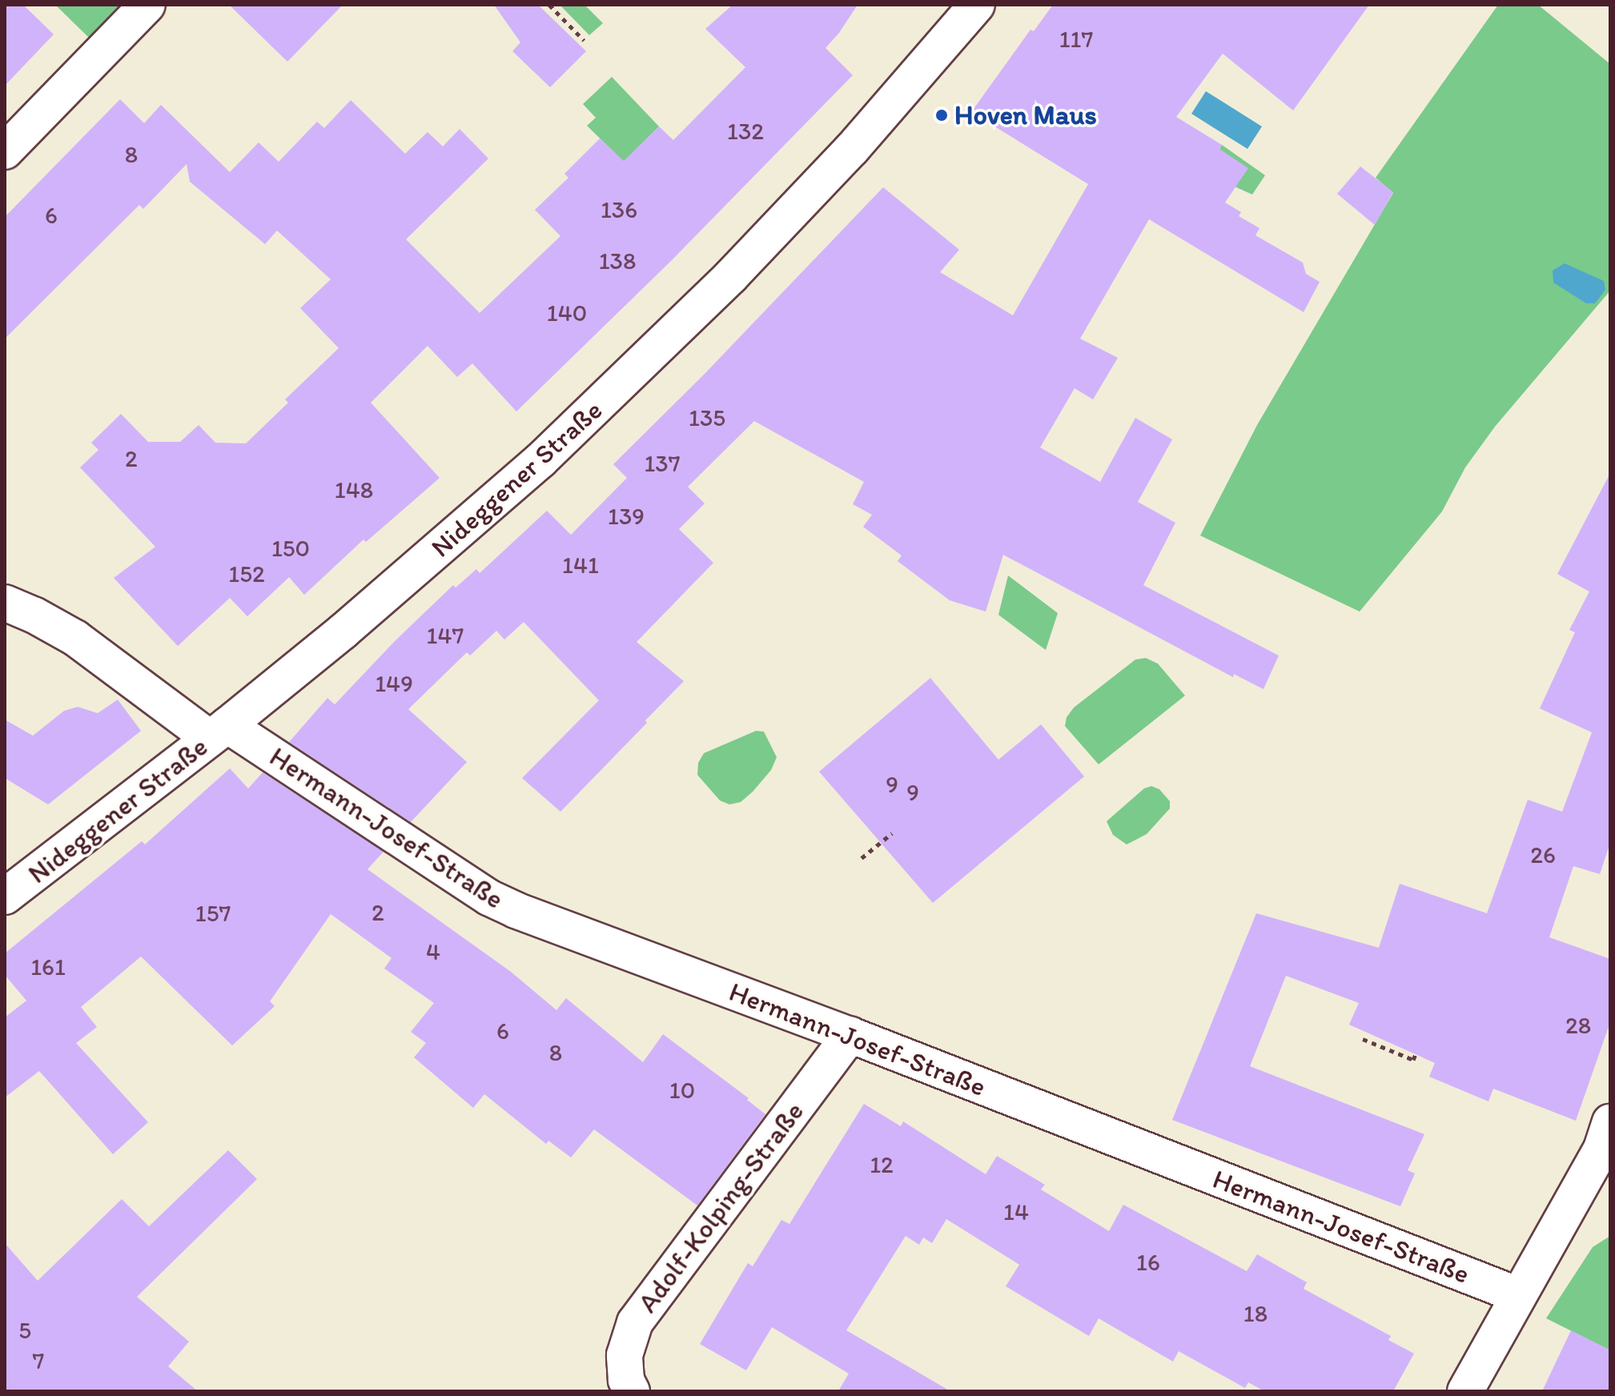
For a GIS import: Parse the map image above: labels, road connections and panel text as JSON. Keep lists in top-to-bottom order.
{
  "streets": {
    "street": ["Nideggener Straße", "Hermann-Josef-Straße", "Adolf-Kolping-Straße"]
  },
  "crossings": [
    ["Nideggener Straße", "Hermann-Josef-Straße"],
    ["Hermann-Josef-Straße", "Adolf-Kolping-Straße"]
  ],
  "places": ["Hoven Maus"],
  "house_numbers": [
    "117",
    "132",
    "8",
    "136",
    "6",
    "138",
    "140",
    "135",
    "2",
    "137",
    "148",
    "139",
    "150",
    "141",
    "152",
    "147",
    "149",
    "9",
    "9",
    "26",
    "2",
    "157",
    "4",
    "161",
    "28",
    "6",
    "8",
    "10",
    "12",
    "14",
    "16",
    "18",
    "5",
    "7"
  ]
}
